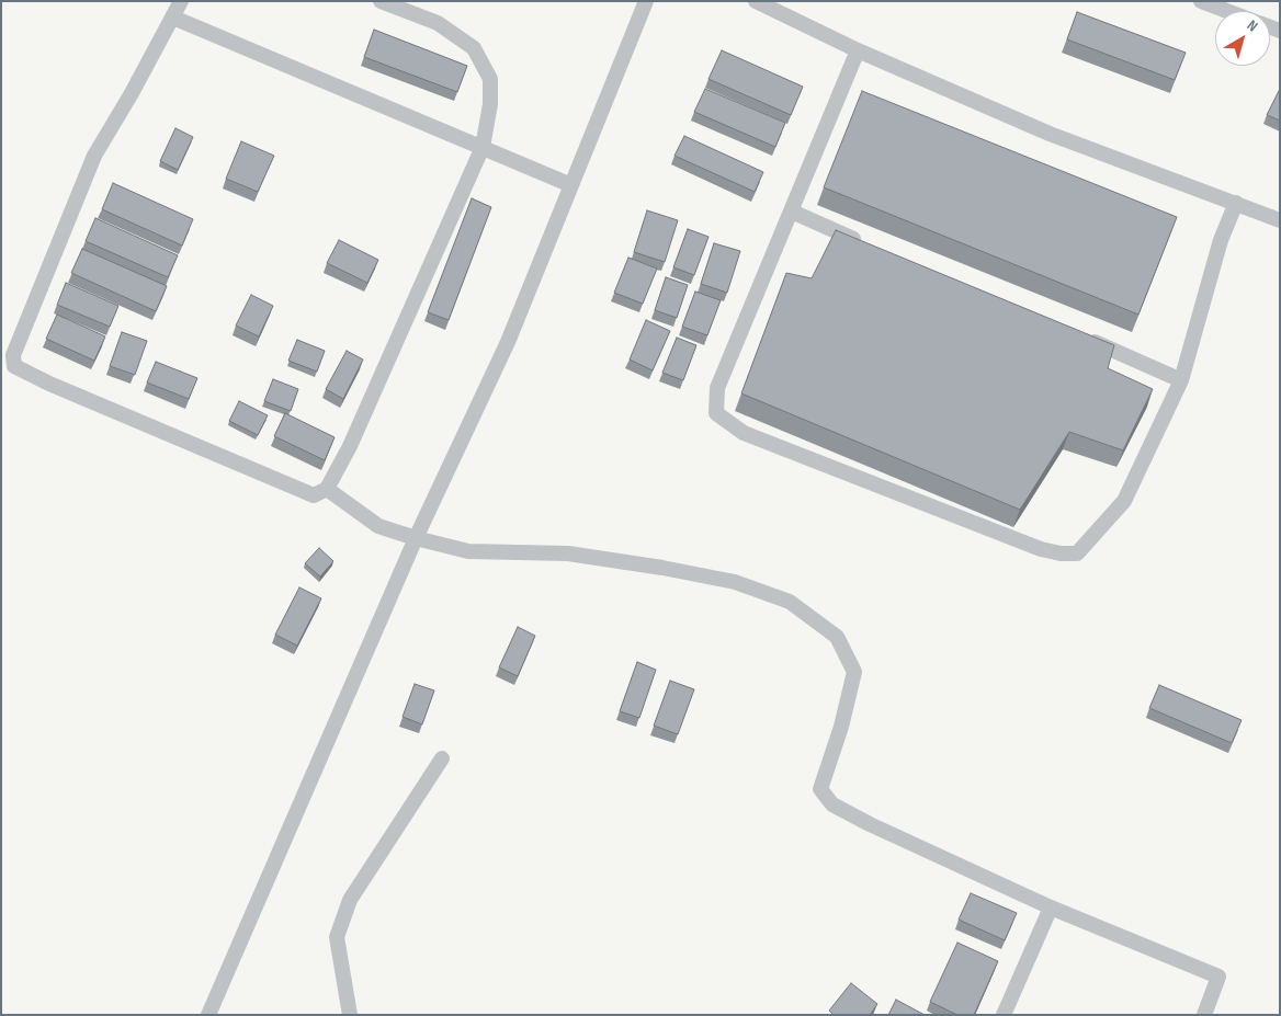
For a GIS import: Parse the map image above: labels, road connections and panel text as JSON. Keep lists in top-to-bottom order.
{
  "north": "top right"
}
